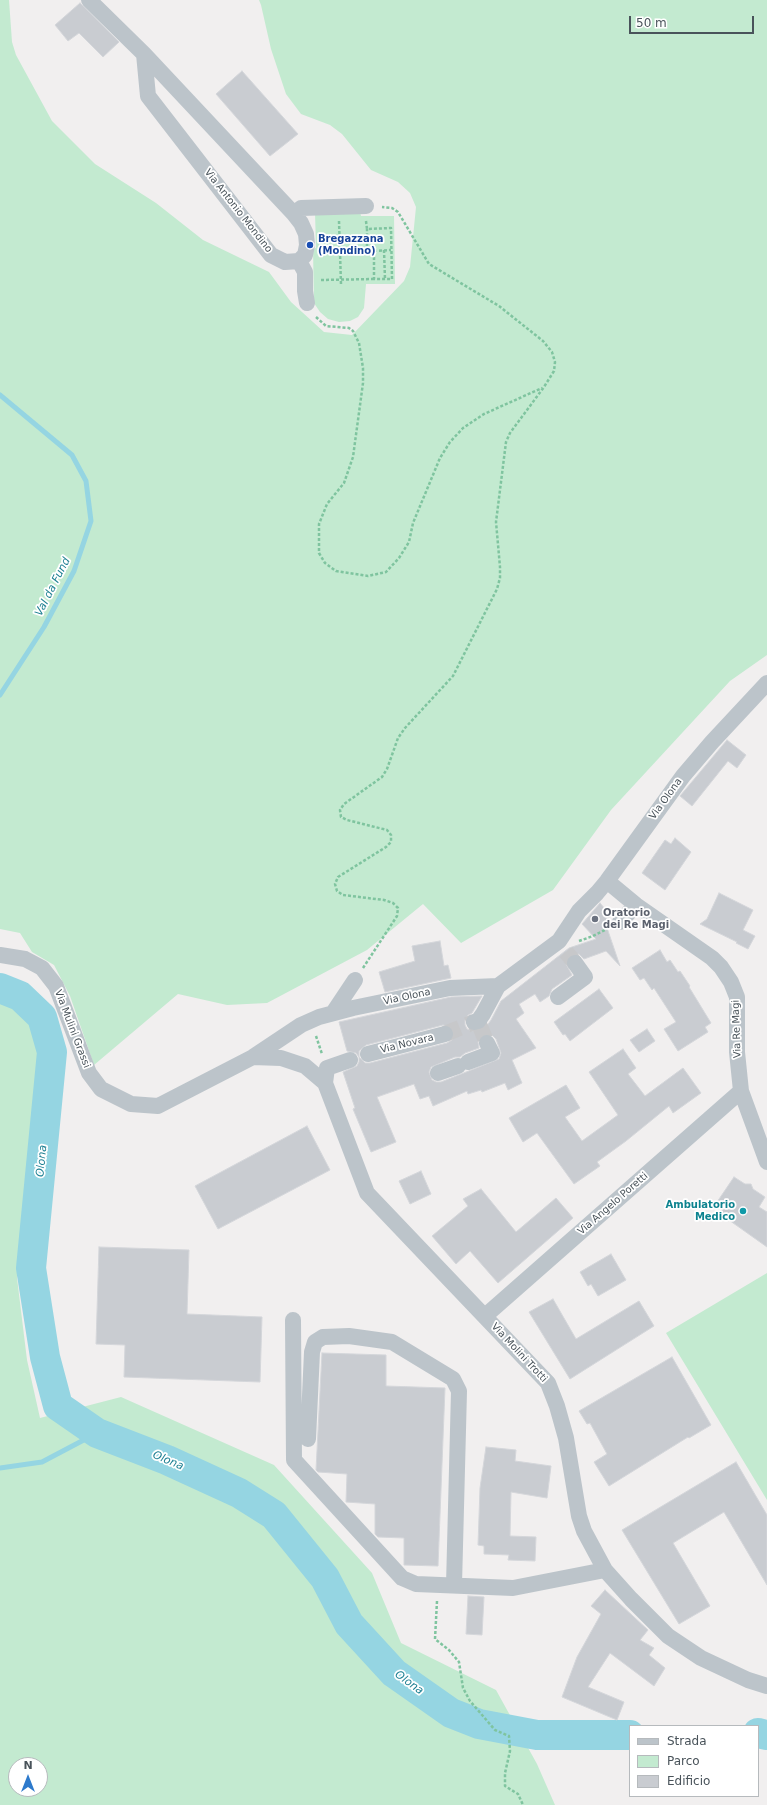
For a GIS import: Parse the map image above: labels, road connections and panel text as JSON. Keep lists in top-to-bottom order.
{
  "streets": {
    "street": [
      "Via Antonio Mondino",
      "Via Olona",
      "Via Mulini Grassi",
      "Via Re Magi",
      "Via Novara",
      "Via Angelo Poretti",
      "Via Molini Trotti"
    ]
  },
  "crossings": [
    ["Via Olona", "Via Mulini Grassi"],
    ["Via Olona", "Via Re Magi"],
    ["Via Olona", "Via Molini Trotti"],
    ["Via Mulini Grassi", "Via Molini Trotti"],
    ["Via Re Magi", "Via Angelo Poretti"],
    ["Via Angelo Poretti", "Via Molini Trotti"]
  ],
  "water": ["Val da Fund", "Olona"],
  "places": ["Bregazzana (Mondino)", "Oratorio dei Re Magi", "Ambulatorio Medico"],
  "legend": ["Strada", "Parco", "Edificio"],
  "scale_bar": "50 m",
  "north": "top"
}
